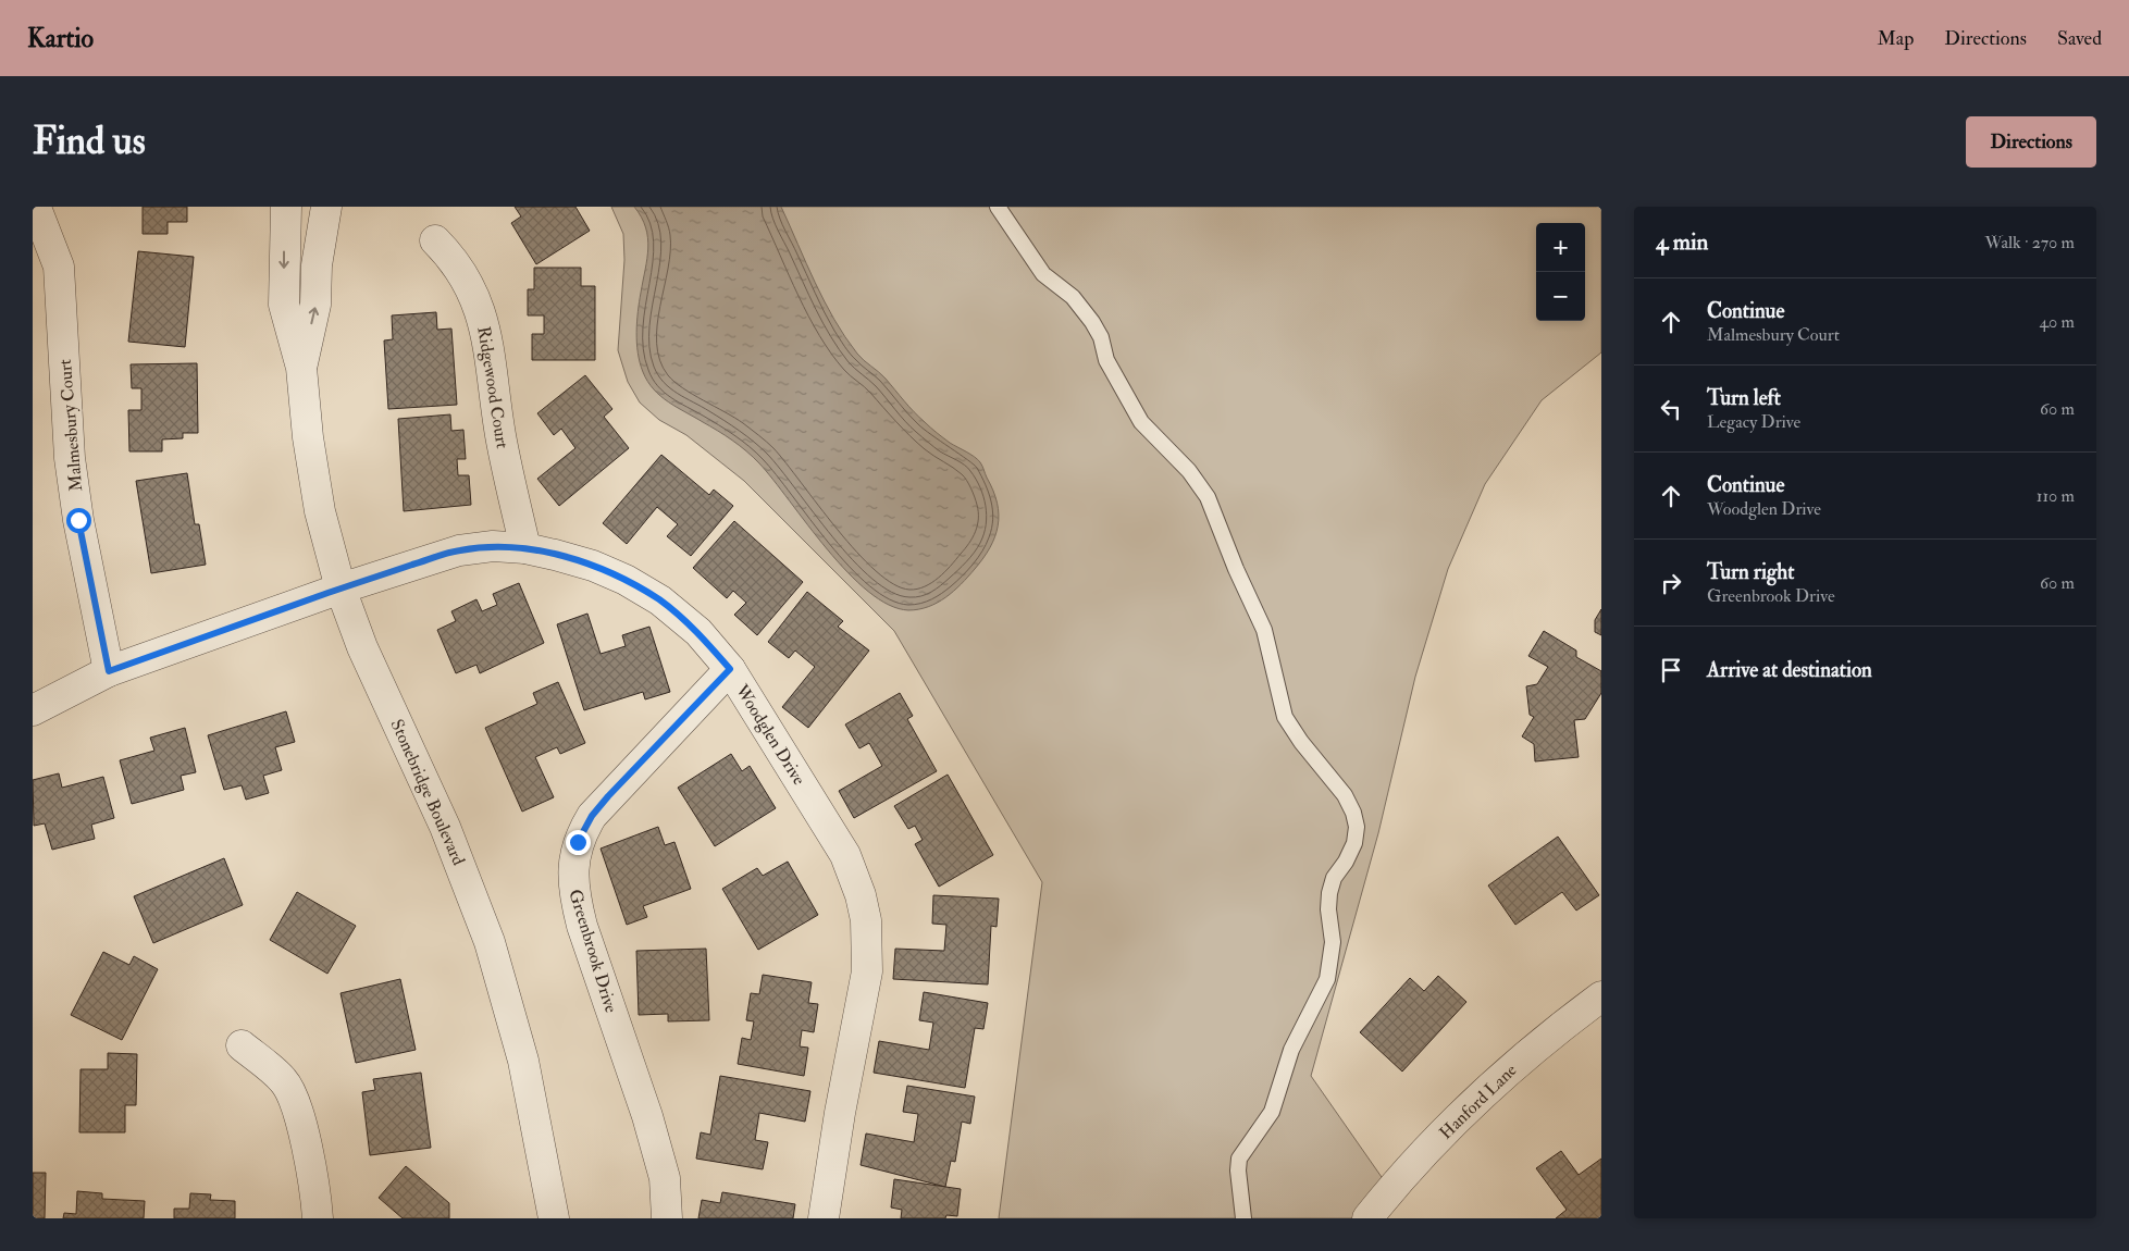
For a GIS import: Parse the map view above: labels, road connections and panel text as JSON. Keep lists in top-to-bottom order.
{
  "streets": {
    "street": [
      "Ridgewood Court",
      "Malmesbury Court",
      "Woodglen Drive",
      "Stonebridge Boulevard",
      "Greenbrook Drive",
      "Hanford Lane"
    ]
  },
  "crossings": [
    ["Ridgewood Court", "Woodglen Drive"],
    ["Malmesbury Court", "Woodglen Drive"],
    ["Woodglen Drive", "Stonebridge Boulevard"],
    ["Woodglen Drive", "Greenbrook Drive"]
  ],
  "page": {
    "header": "Kartio",
    "nav": ["Map", "Directions", "Saved"],
    "buttons": "Directions",
    "title": "Find us",
    "heading": ["4 min", "Walk · 270 m"],
    "map_buttons": ["+", "−"],
    "list": [
      ["Continue", "Malmesbury Court", "40 m"],
      ["Turn left", "Legacy Drive", "60 m"],
      ["Continue", "Woodglen Drive", "110 m"],
      ["Turn right", "Greenbrook Drive", "60 m"],
      "Arrive at destination"
    ]
  }
}
